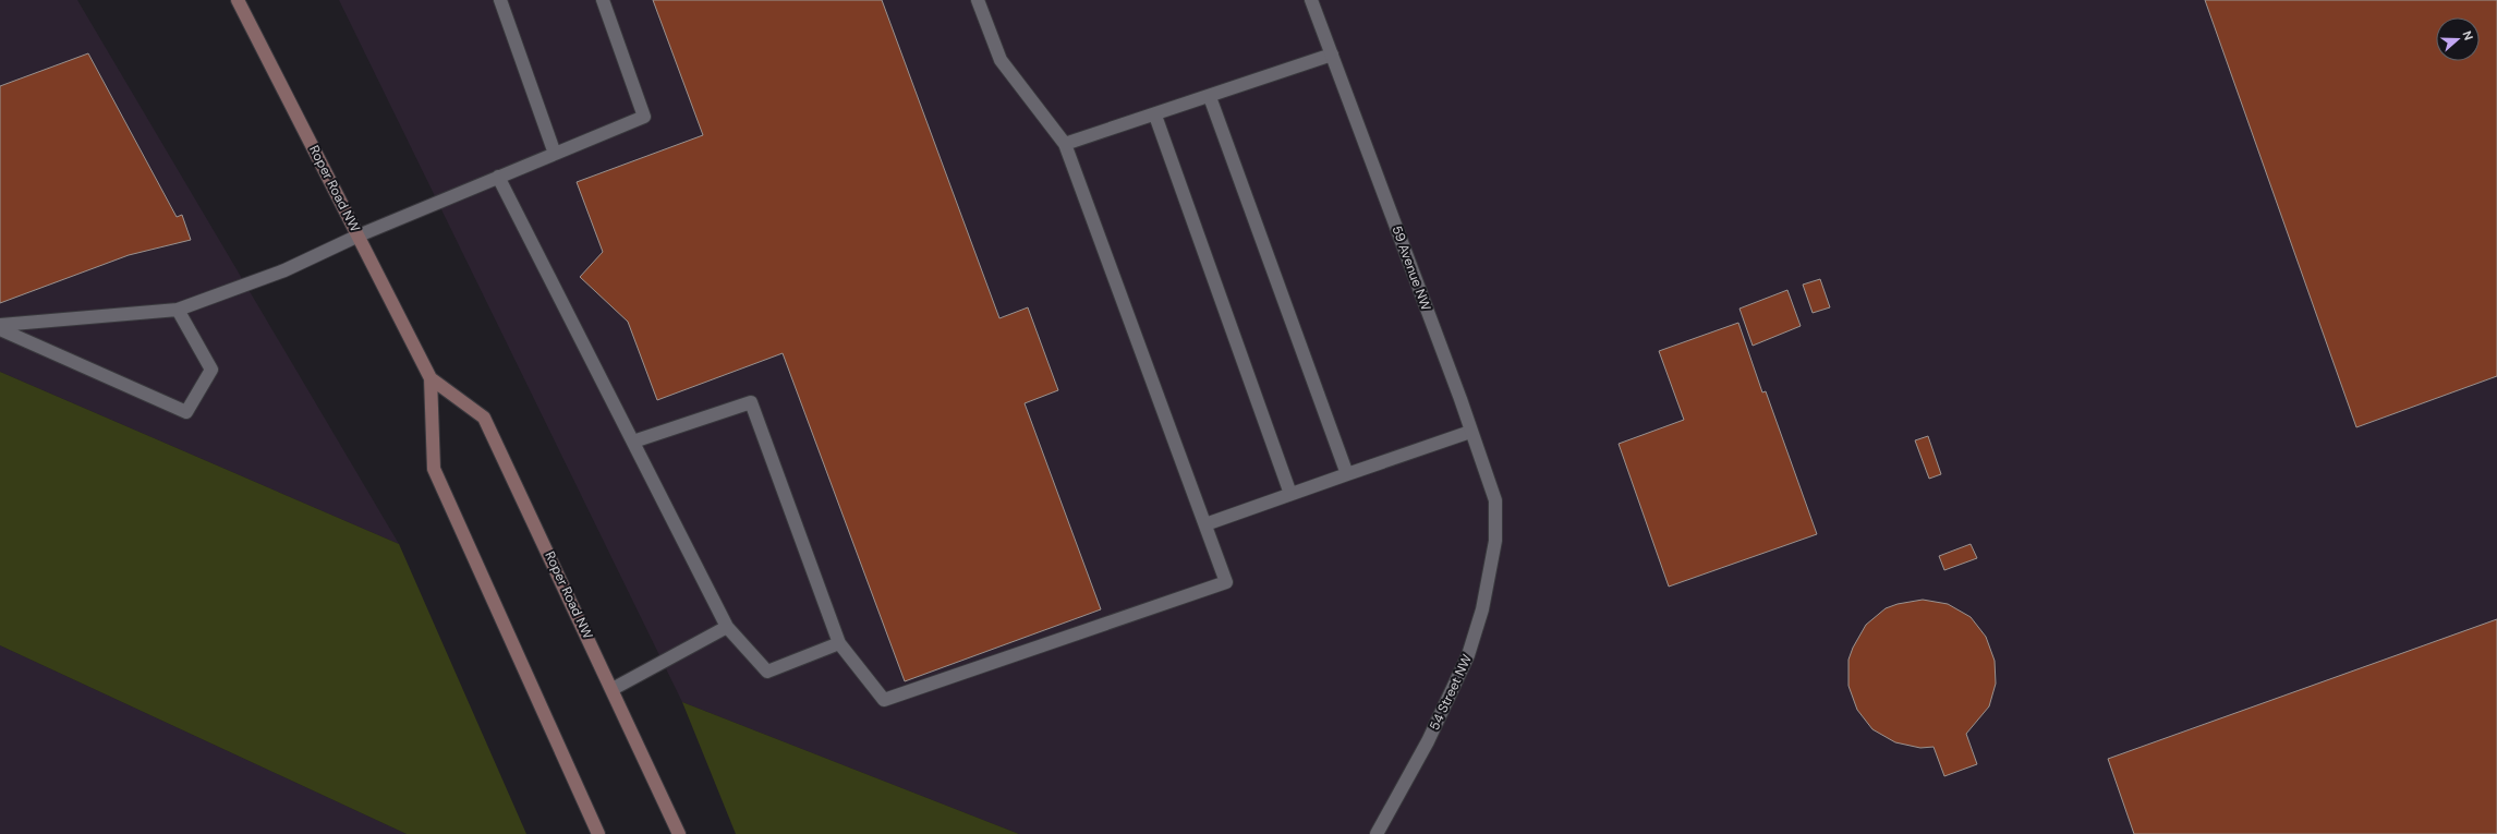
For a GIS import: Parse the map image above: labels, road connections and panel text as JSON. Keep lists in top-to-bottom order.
{
  "streets": {
    "main road": ["Roper Road NW"],
    "street": ["59 Avenue NW", "54 Street NW"]
  },
  "crossings": [
    ["59 Avenue NW", "54 Street NW"]
  ],
  "north": "right"
}
